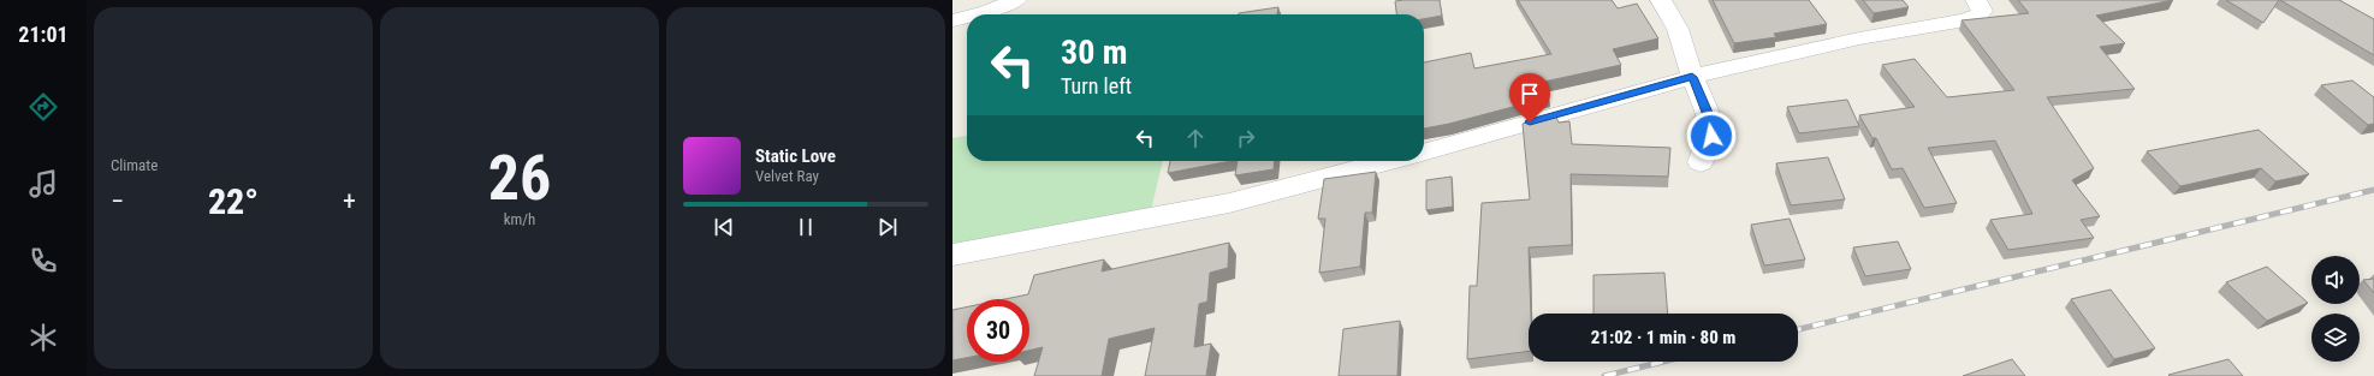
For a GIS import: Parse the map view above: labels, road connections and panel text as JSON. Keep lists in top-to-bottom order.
{
  "page": {
    "tabs": "21:01",
    "tile": [
      "Climate",
      ["26", "km/h"]
    ],
    "turn": ["30 m", "Turn left"],
    "song": ["Static Love", "Velvet Ray"],
    "heat": ["−", "22°", "+"],
    "limit": "30",
    "trip": "21:02 · 1 min · 80 m"
  }
}
